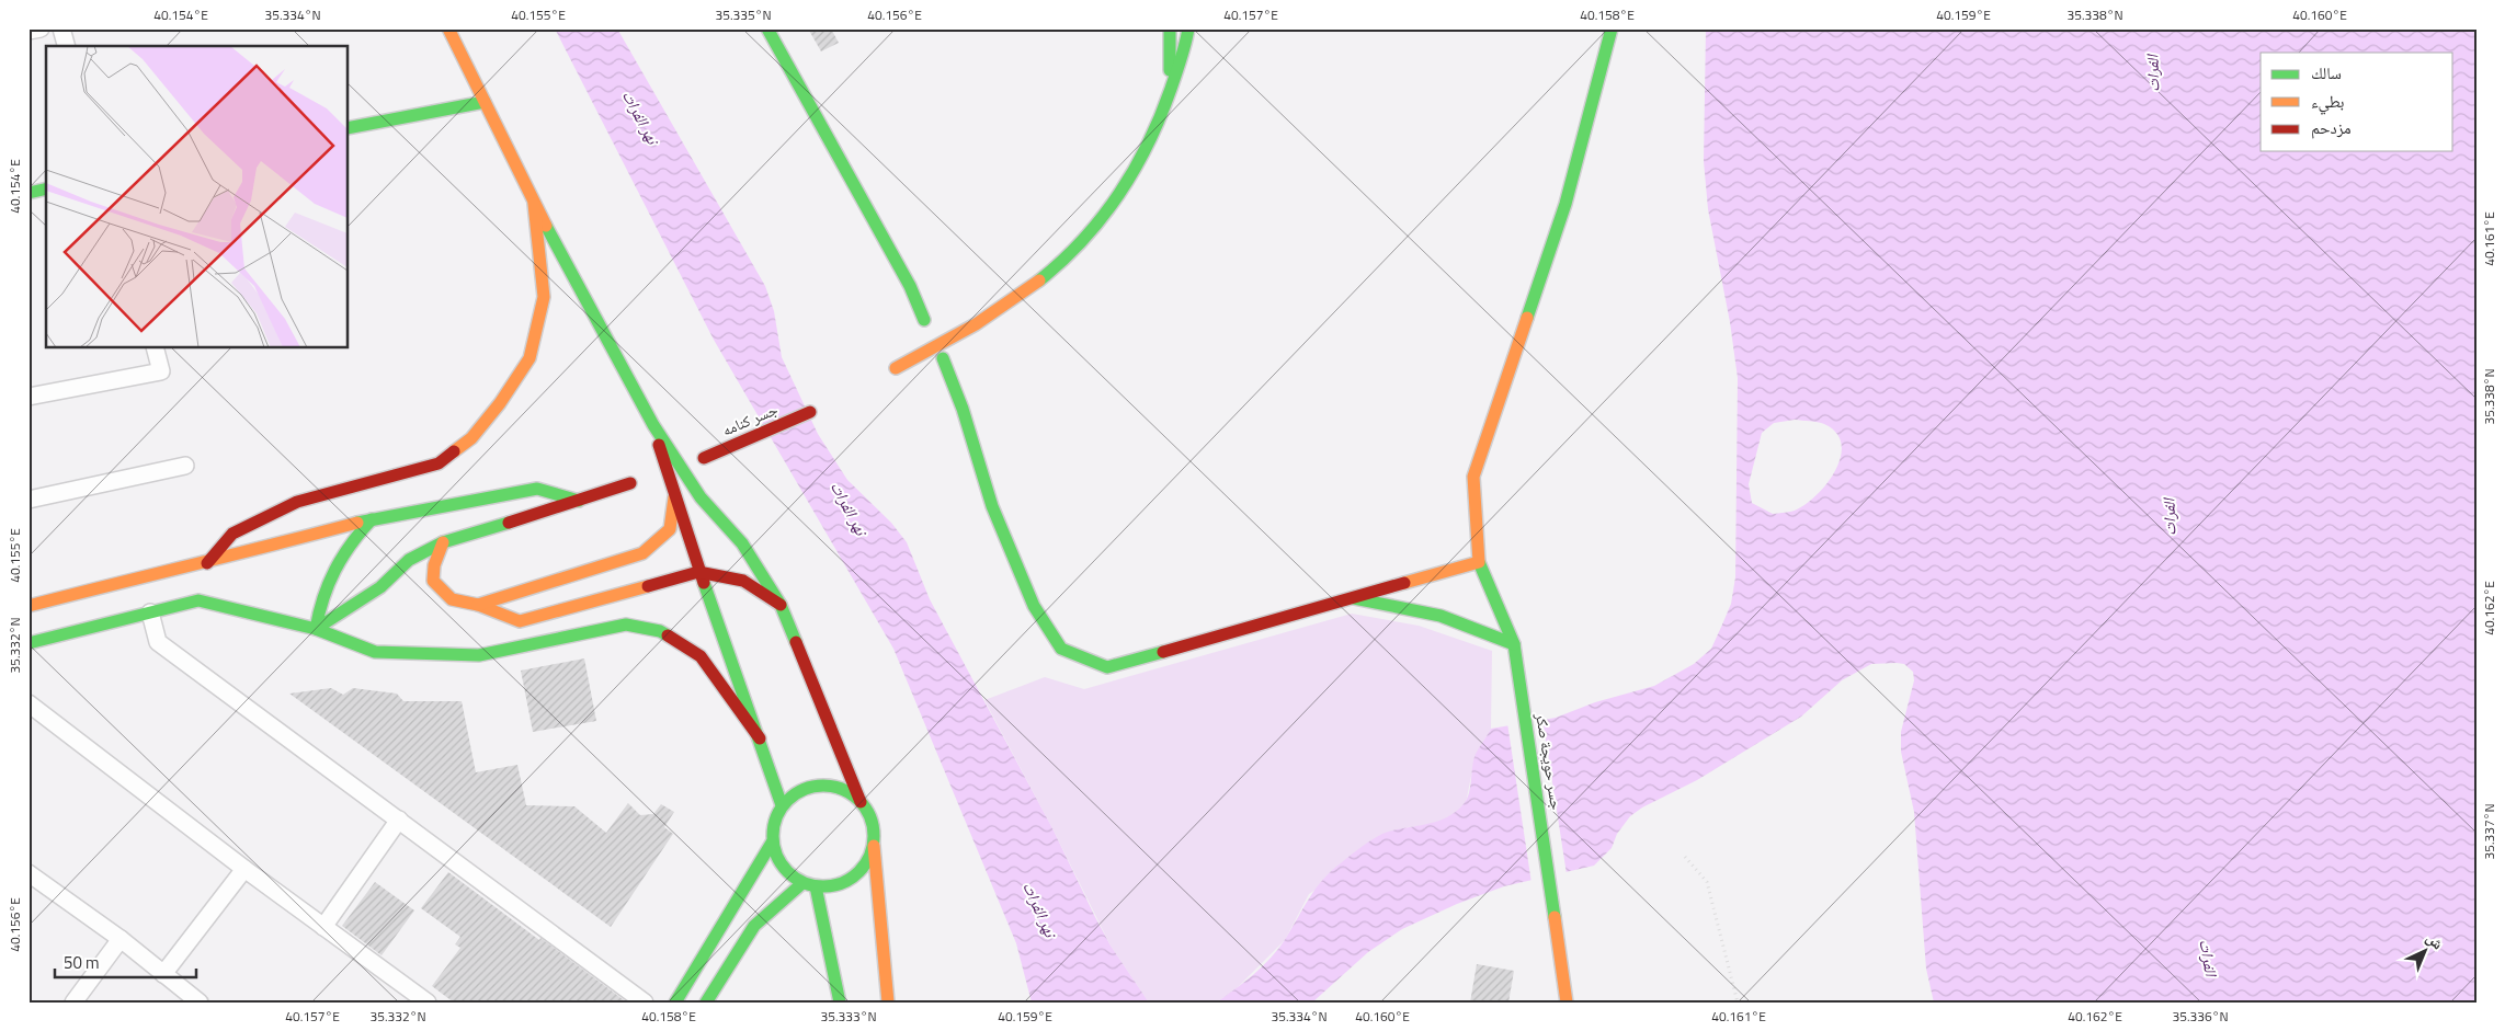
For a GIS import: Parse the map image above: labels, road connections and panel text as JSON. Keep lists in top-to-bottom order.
{
  "streets": {
    "main road": ["جسر كنامه", "جسر حويجة صكر"]
  },
  "water": ["الفرات", "نهر الفرات"],
  "legend": ["سالك", "بطيء", "مزدحم"],
  "scale_bar": "50 m",
  "north": "top right",
  "coordinates": [
    "40.154°E",
    "35.334°N",
    "40.155°E",
    "35.335°N",
    "40.156°E",
    "40.157°E",
    "40.158°E",
    "40.159°E",
    "35.338°N",
    "40.160°E",
    "40.161°E",
    "40.162°E",
    "35.332°N",
    "35.337°N",
    "35.333°N",
    "35.336°N"
  ]
}
